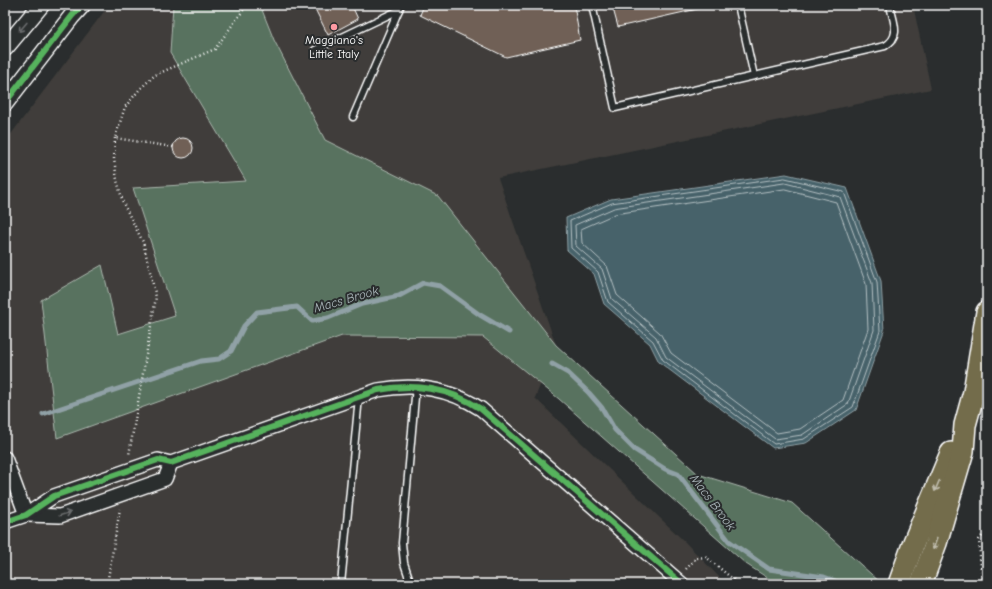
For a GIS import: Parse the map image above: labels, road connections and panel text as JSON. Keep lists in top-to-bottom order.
{
  "water": ["Macs Brook"],
  "places": ["Maggiano's Little Italy"]
}
